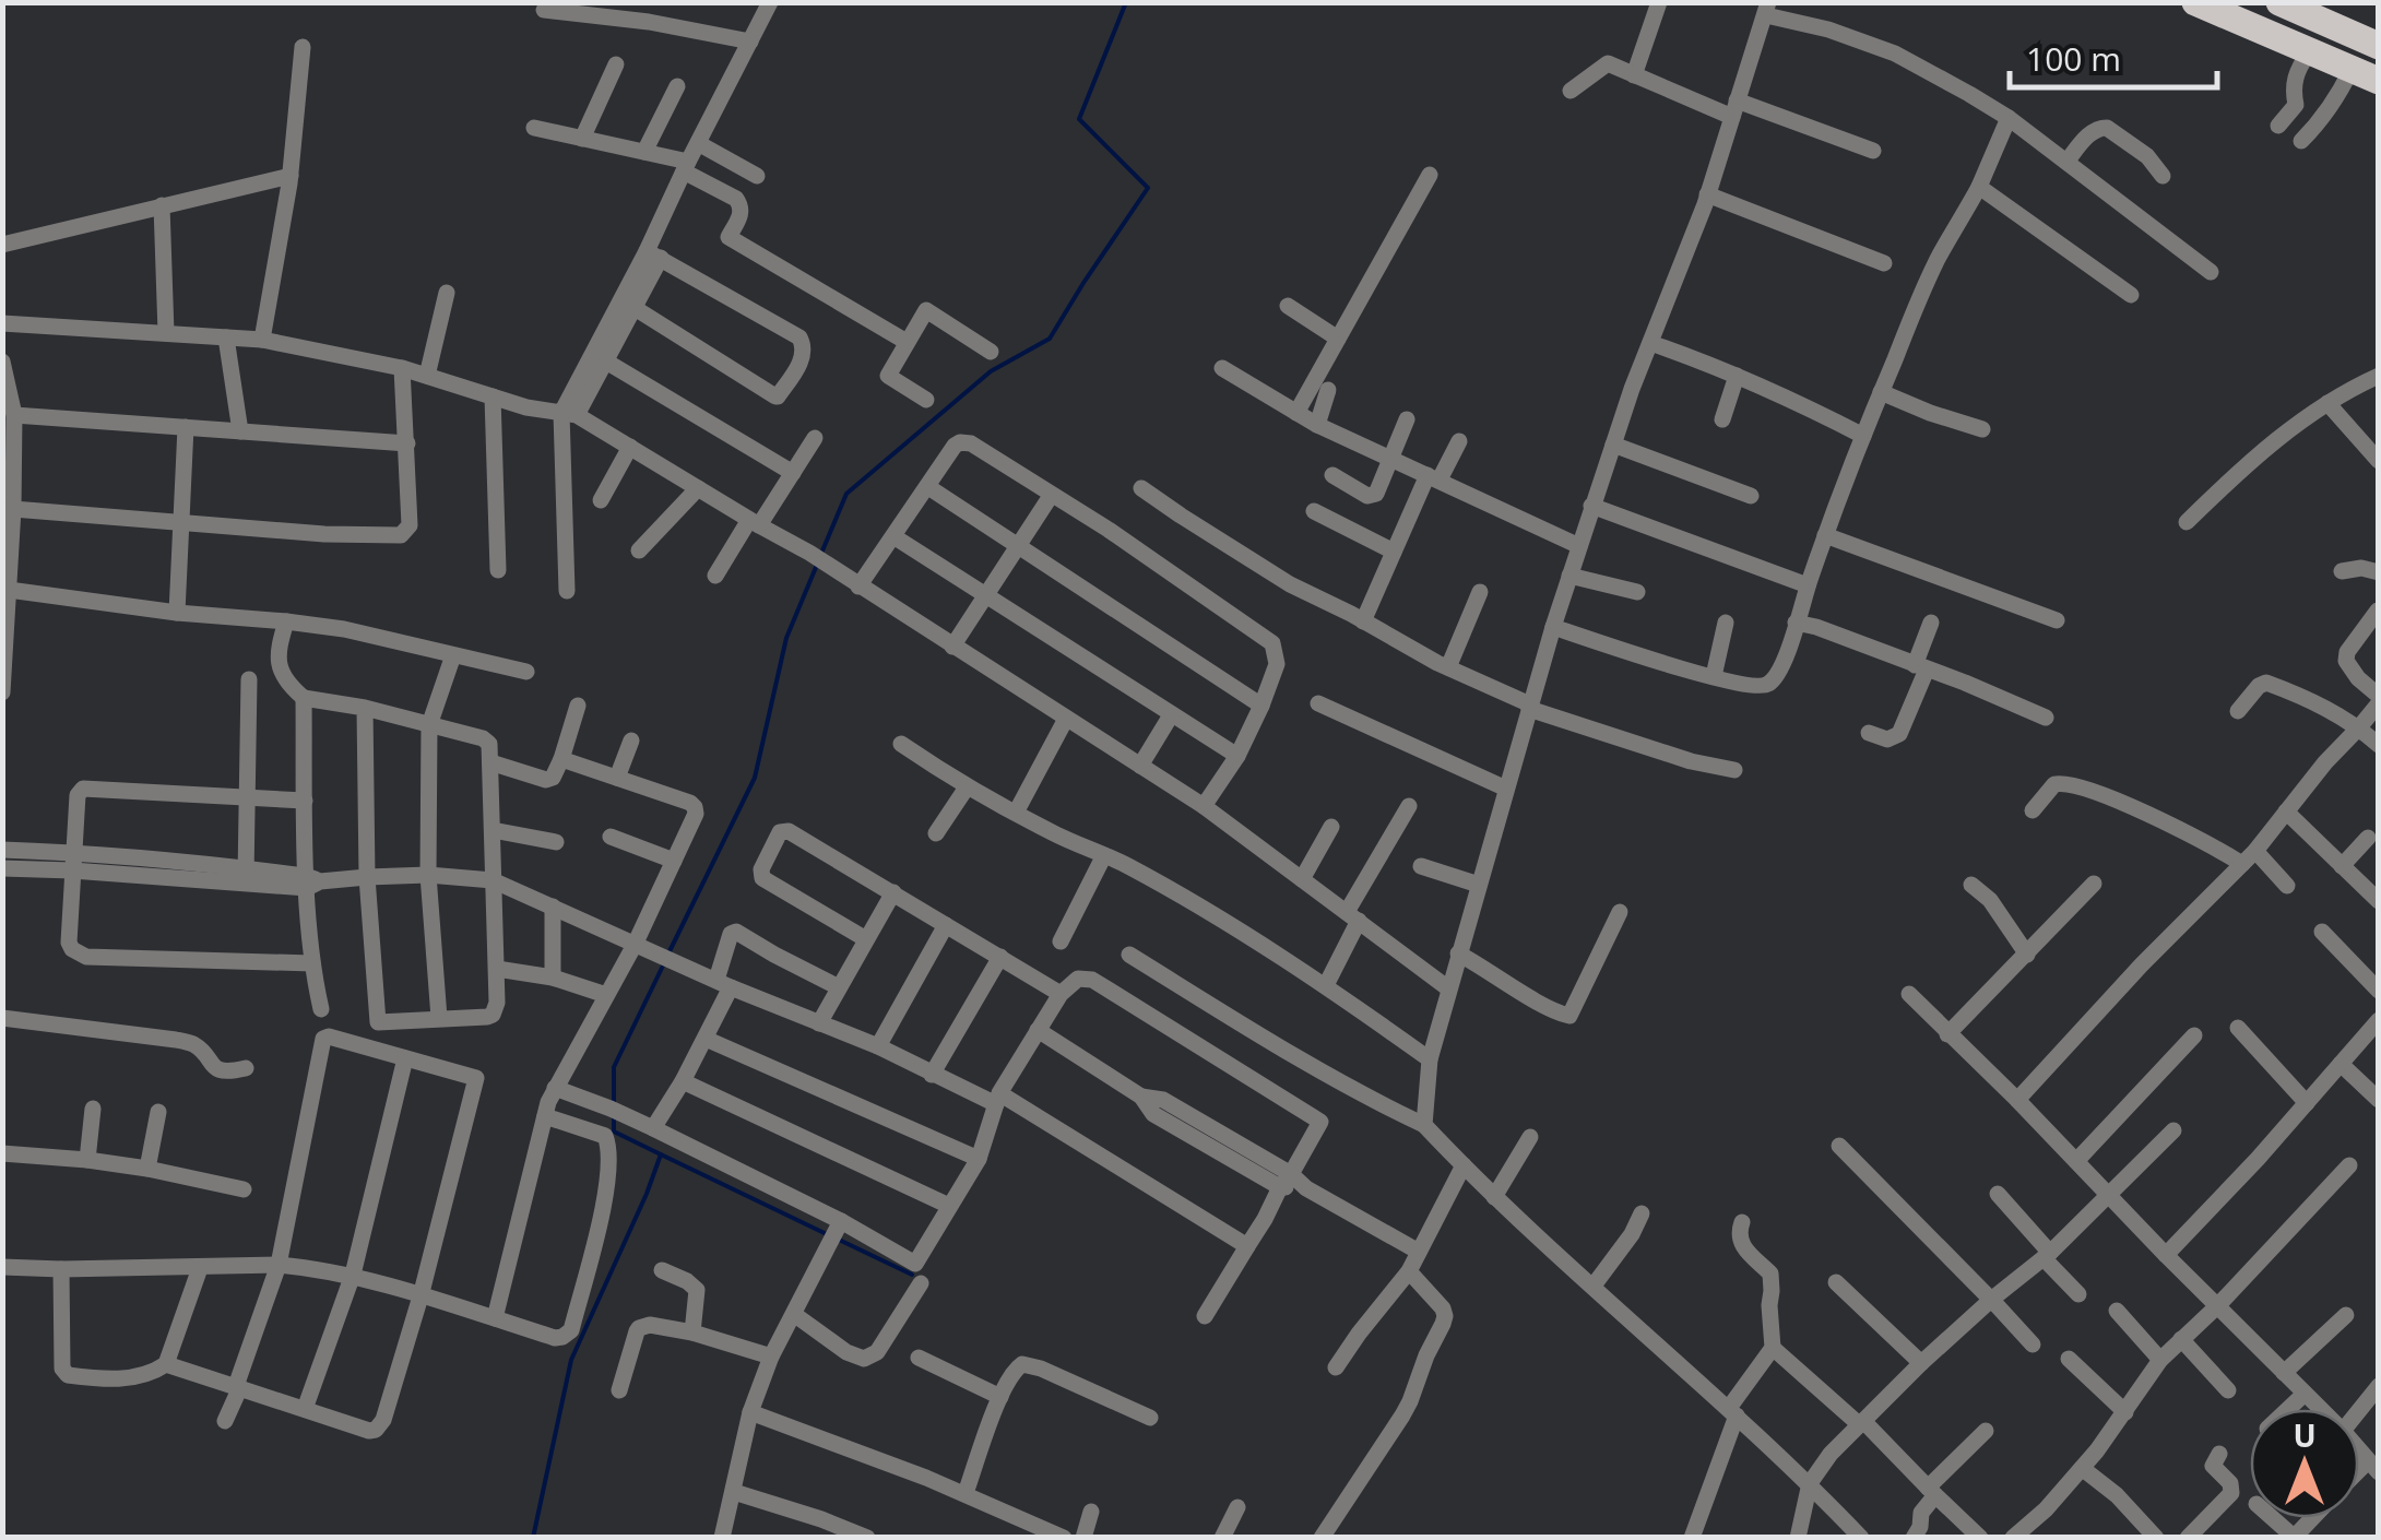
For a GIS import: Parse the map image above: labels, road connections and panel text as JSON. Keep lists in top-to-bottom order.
{
  "scale_bar": "100 m",
  "north": "top"
}
